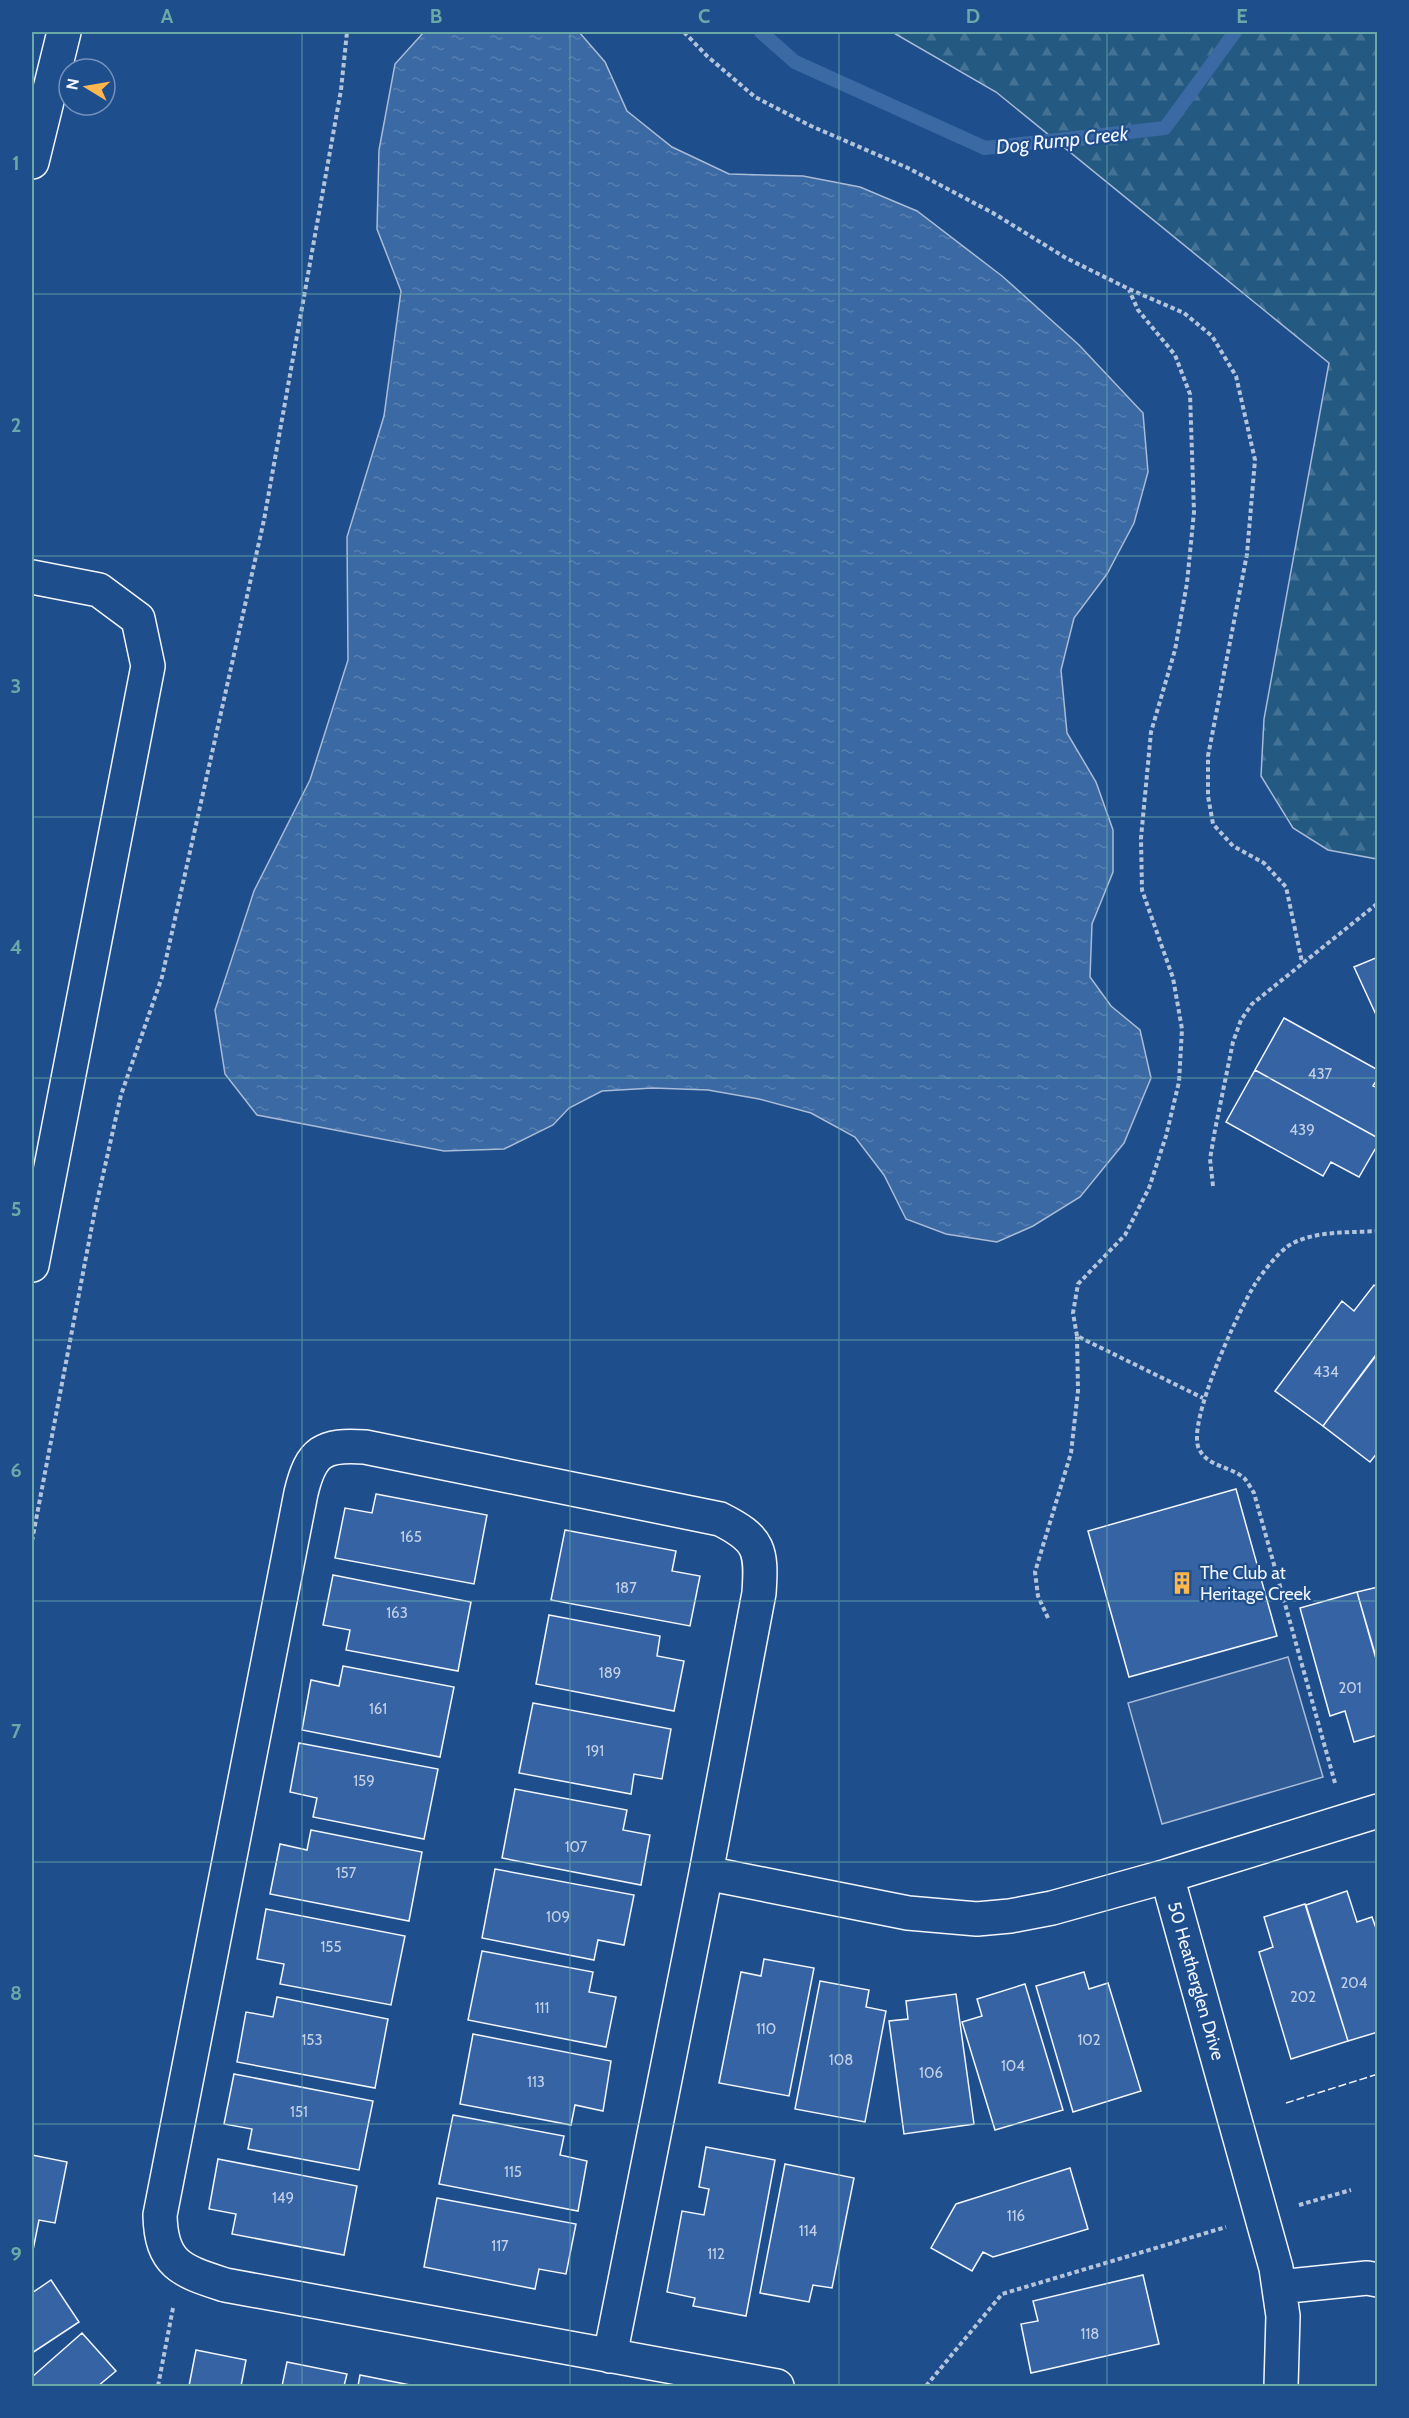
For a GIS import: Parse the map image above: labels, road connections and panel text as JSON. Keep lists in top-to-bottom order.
{
  "streets": {
    "street": ["50 Heatherglen Drive"]
  },
  "water": ["Dog Rump Creek"],
  "places": {
    "building": ["The Club at Heritage Creek"]
  },
  "house_numbers": [
    "437",
    "439",
    "434",
    "165",
    "187",
    "163",
    "189",
    "201",
    "161",
    "191",
    "159",
    "107",
    "157",
    "109",
    "155",
    "204",
    "202",
    "111",
    "110",
    "153",
    "102",
    "108",
    "104",
    "106",
    "113",
    "151",
    "115",
    "149",
    "116",
    "114",
    "117",
    "112",
    "118"
  ],
  "north": "left",
  "grid": {
    "columns": [
      "A",
      "B",
      "C",
      "D",
      "E"
    ],
    "rows": [
      "1",
      "2",
      "3",
      "4",
      "5",
      "6",
      "7",
      "8",
      "9"
    ]
  }
}
